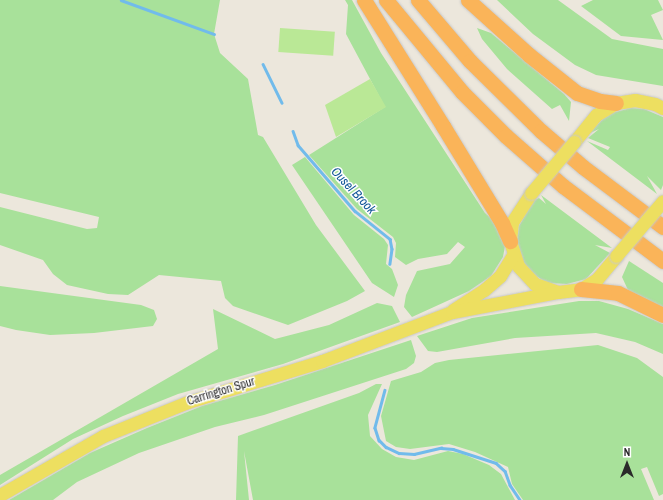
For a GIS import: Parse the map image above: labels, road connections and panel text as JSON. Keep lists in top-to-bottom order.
{
  "streets": {
    "main road": ["Carrington Spur"]
  },
  "water": ["Ousel Brook"],
  "north": "top"
}
